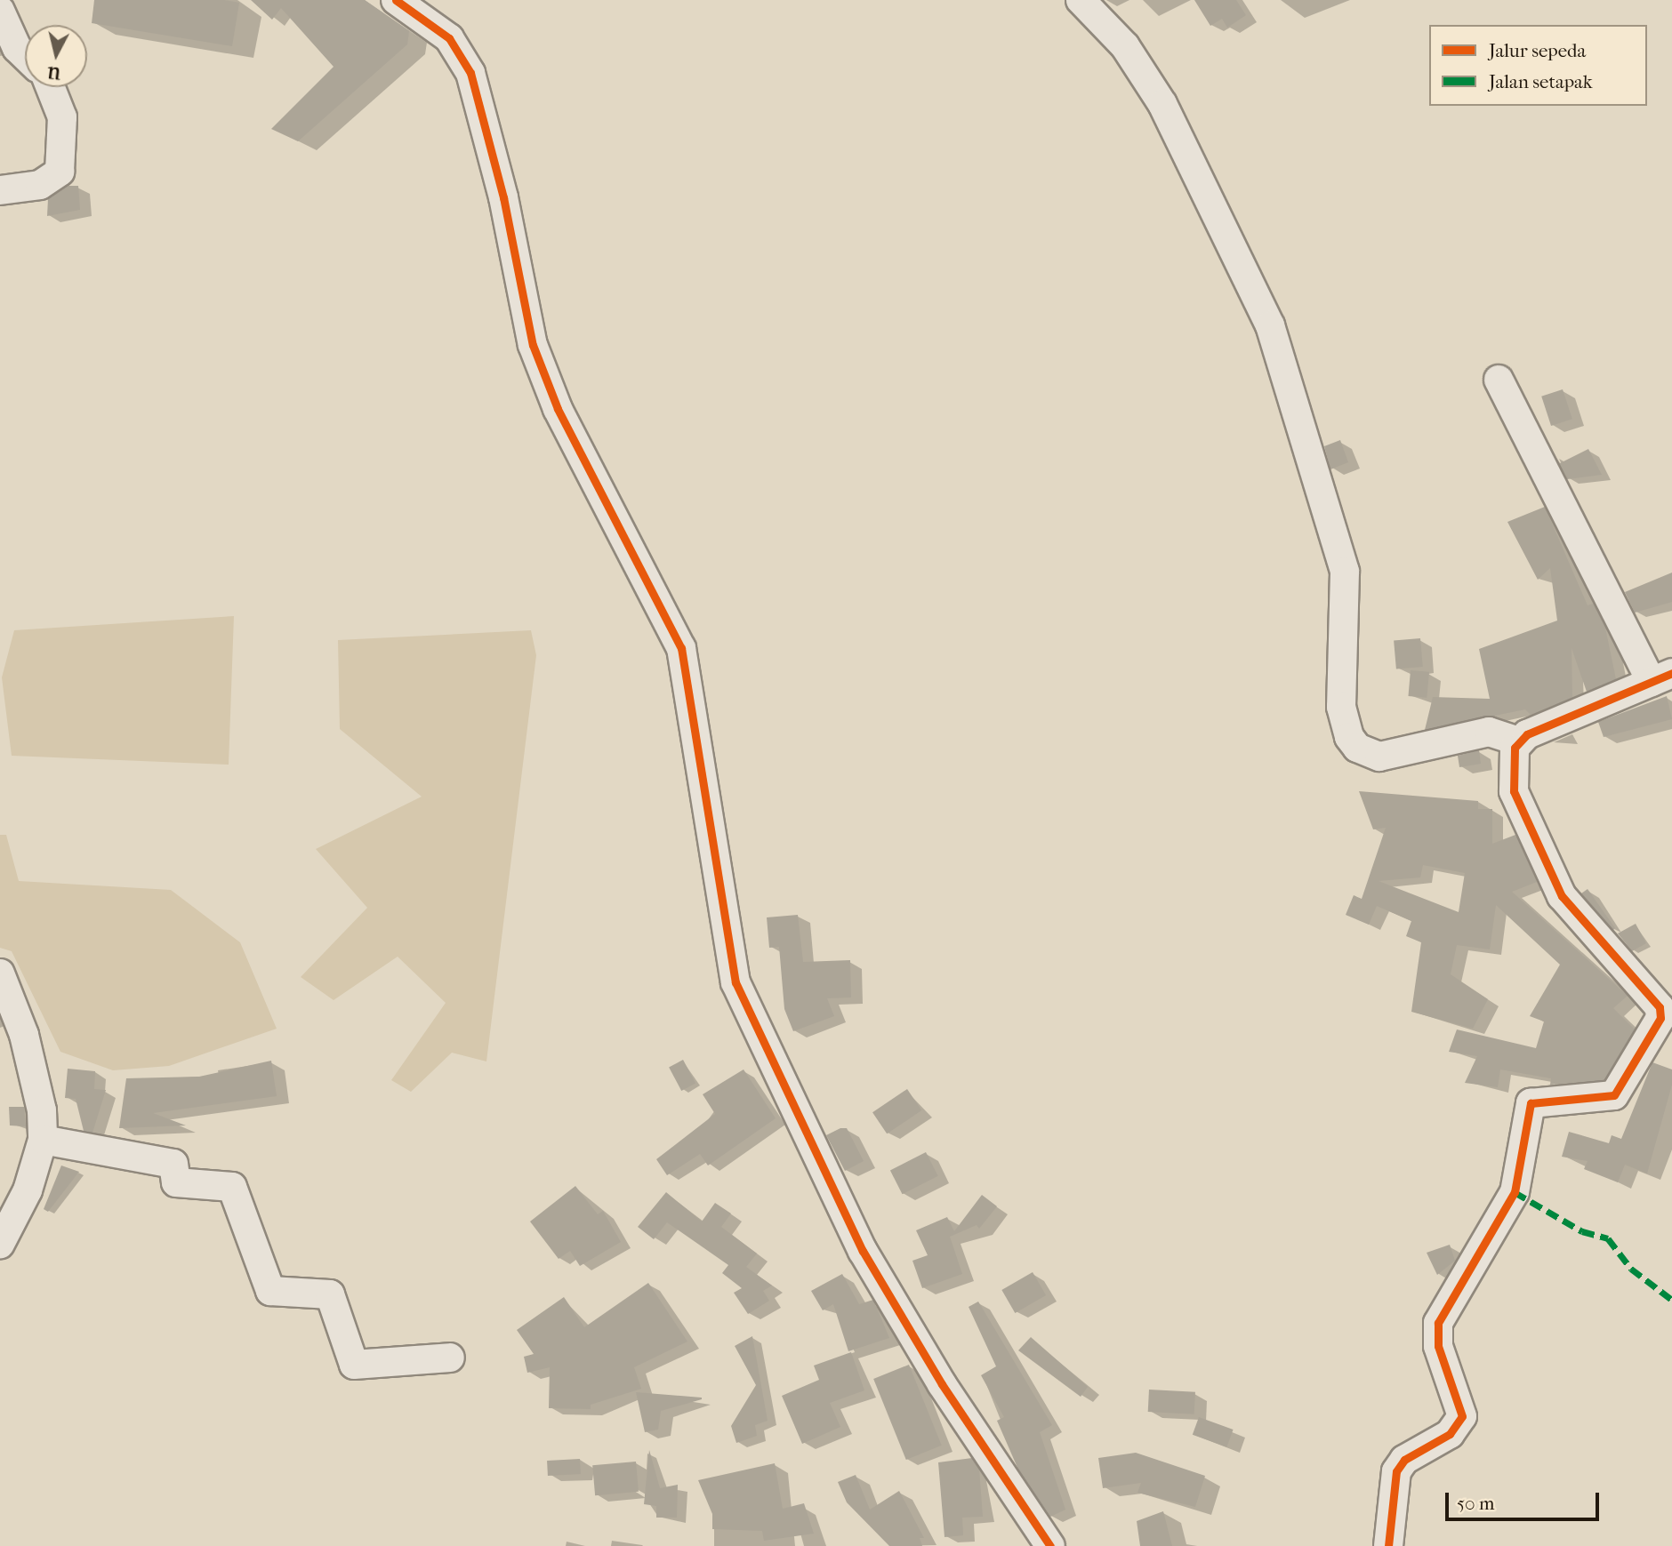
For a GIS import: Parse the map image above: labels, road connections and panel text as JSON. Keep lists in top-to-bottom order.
{
  "legend": ["Jalur sepeda", "Jalan setapak"],
  "scale_bar": "50 m",
  "north": "bottom"
}
